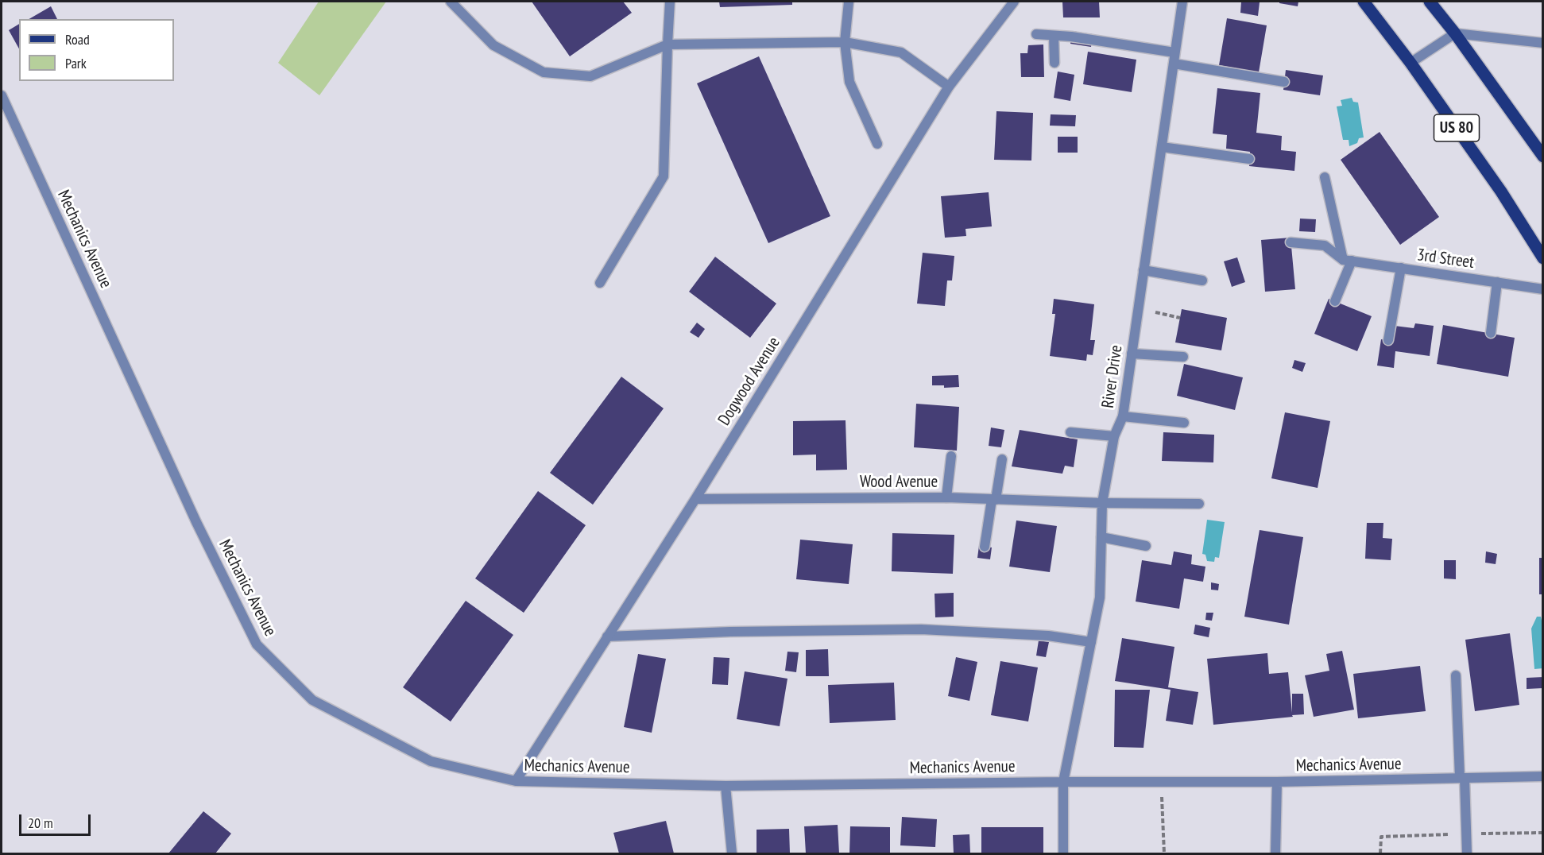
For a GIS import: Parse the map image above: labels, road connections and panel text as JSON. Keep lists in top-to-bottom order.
{
  "streets": {
    "main road": ["US 80"],
    "street": [
      "Mechanics Avenue",
      "3rd Street",
      "River Drive",
      "Dogwood Avenue",
      "Wood Avenue"
    ]
  },
  "crossings": [
    ["Mechanics Avenue", "River Drive"],
    ["Mechanics Avenue", "Dogwood Avenue"],
    ["River Drive", "Wood Avenue"],
    ["Dogwood Avenue", "Wood Avenue"]
  ],
  "legend": ["Road", "Park"],
  "scale_bar": "20 m"
}
